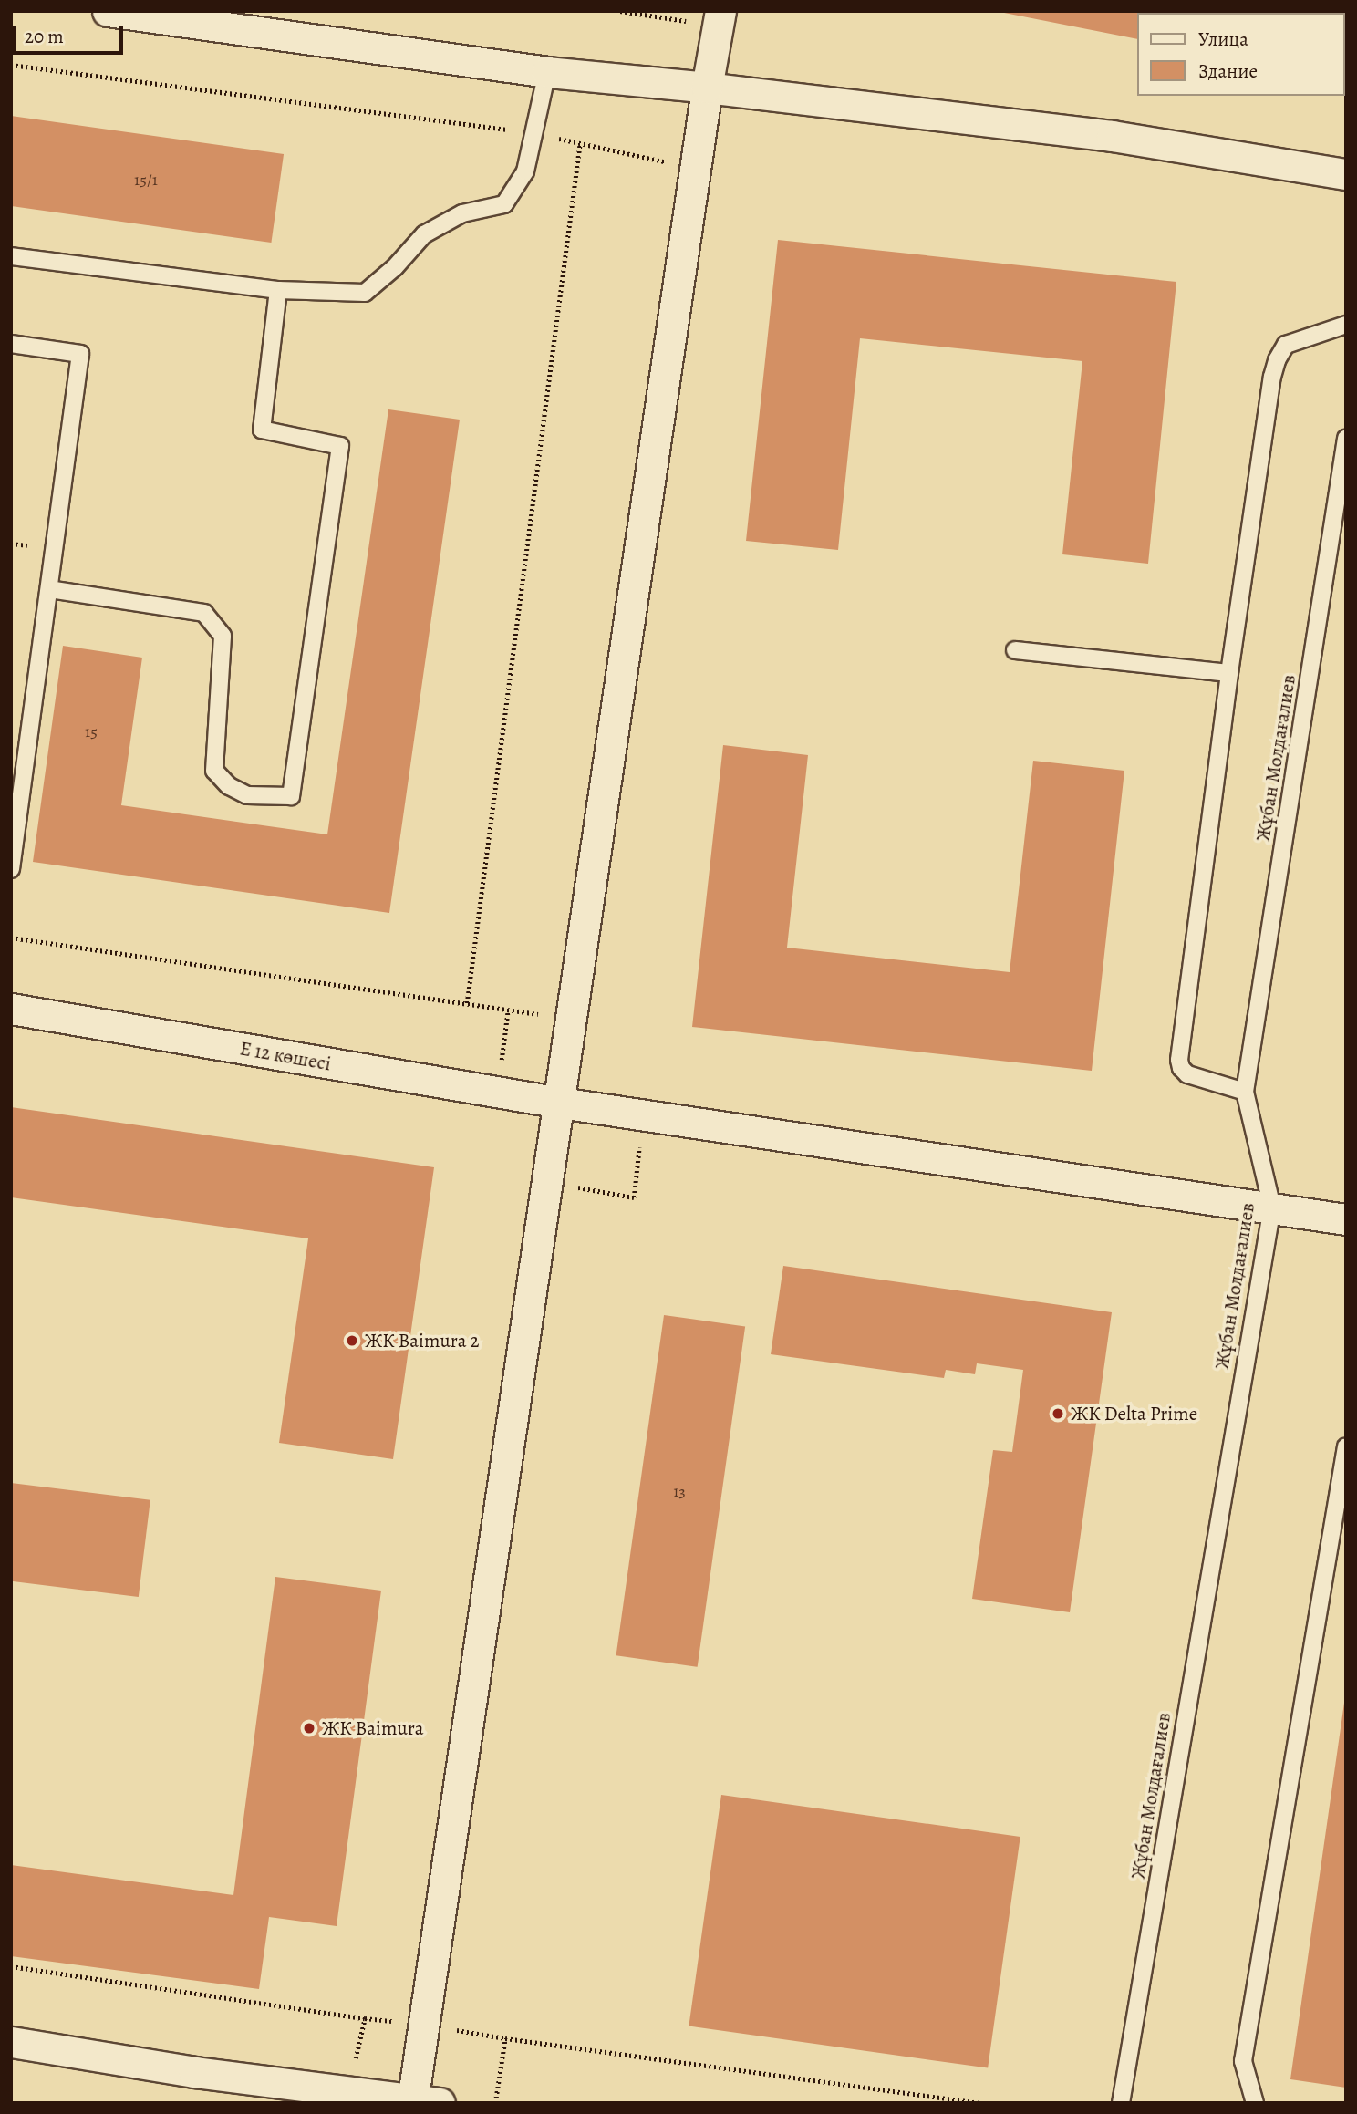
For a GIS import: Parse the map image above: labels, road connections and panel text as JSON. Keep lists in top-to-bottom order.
{
  "streets": {
    "street": ["Е 12 көшесі"],
    "lane": ["Жұбан Молдағалиев"]
  },
  "crossings": [
    ["Жұбан Молдағалиев", "Е 12 көшесі"]
  ],
  "places": ["ЖК Baimura 2", "ЖК Delta Prime", "ЖК Baimura"],
  "house_numbers": ["15/1", "15", "13"],
  "legend": ["Улица", "Здание"],
  "scale_bar": "20 m"
}
